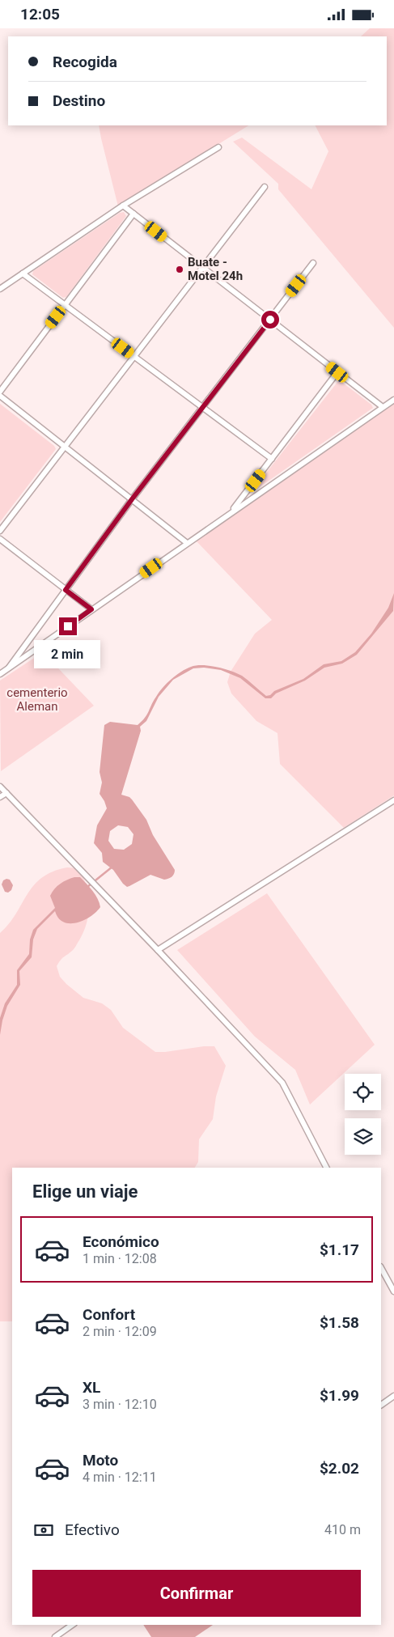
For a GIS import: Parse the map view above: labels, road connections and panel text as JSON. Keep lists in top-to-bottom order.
{
  "parks": ["cementerio Aleman"],
  "places": ["Buate - Motel 24h"],
  "page": {
    "status": "12:05",
    "banner": ["Recogida", "Destino"],
    "bubble": "2 min",
    "heading": "Elige un viaje",
    "list": [
      {
        "name": "Económico",
        "note": "1 min · 12:08",
        "value": "$1.17"
      },
      {
        "name": "Confort",
        "note": "2 min · 12:09",
        "value": "$1.58"
      },
      {
        "name": "XL",
        "note": "3 min · 12:10",
        "value": "$1.99"
      },
      {
        "name": "Moto",
        "note": "4 min · 12:11",
        "value": "$2.02"
      }
    ],
    "pay": ["Efectivo", "410 m"],
    "buttons": "Confirmar"
  }
}
